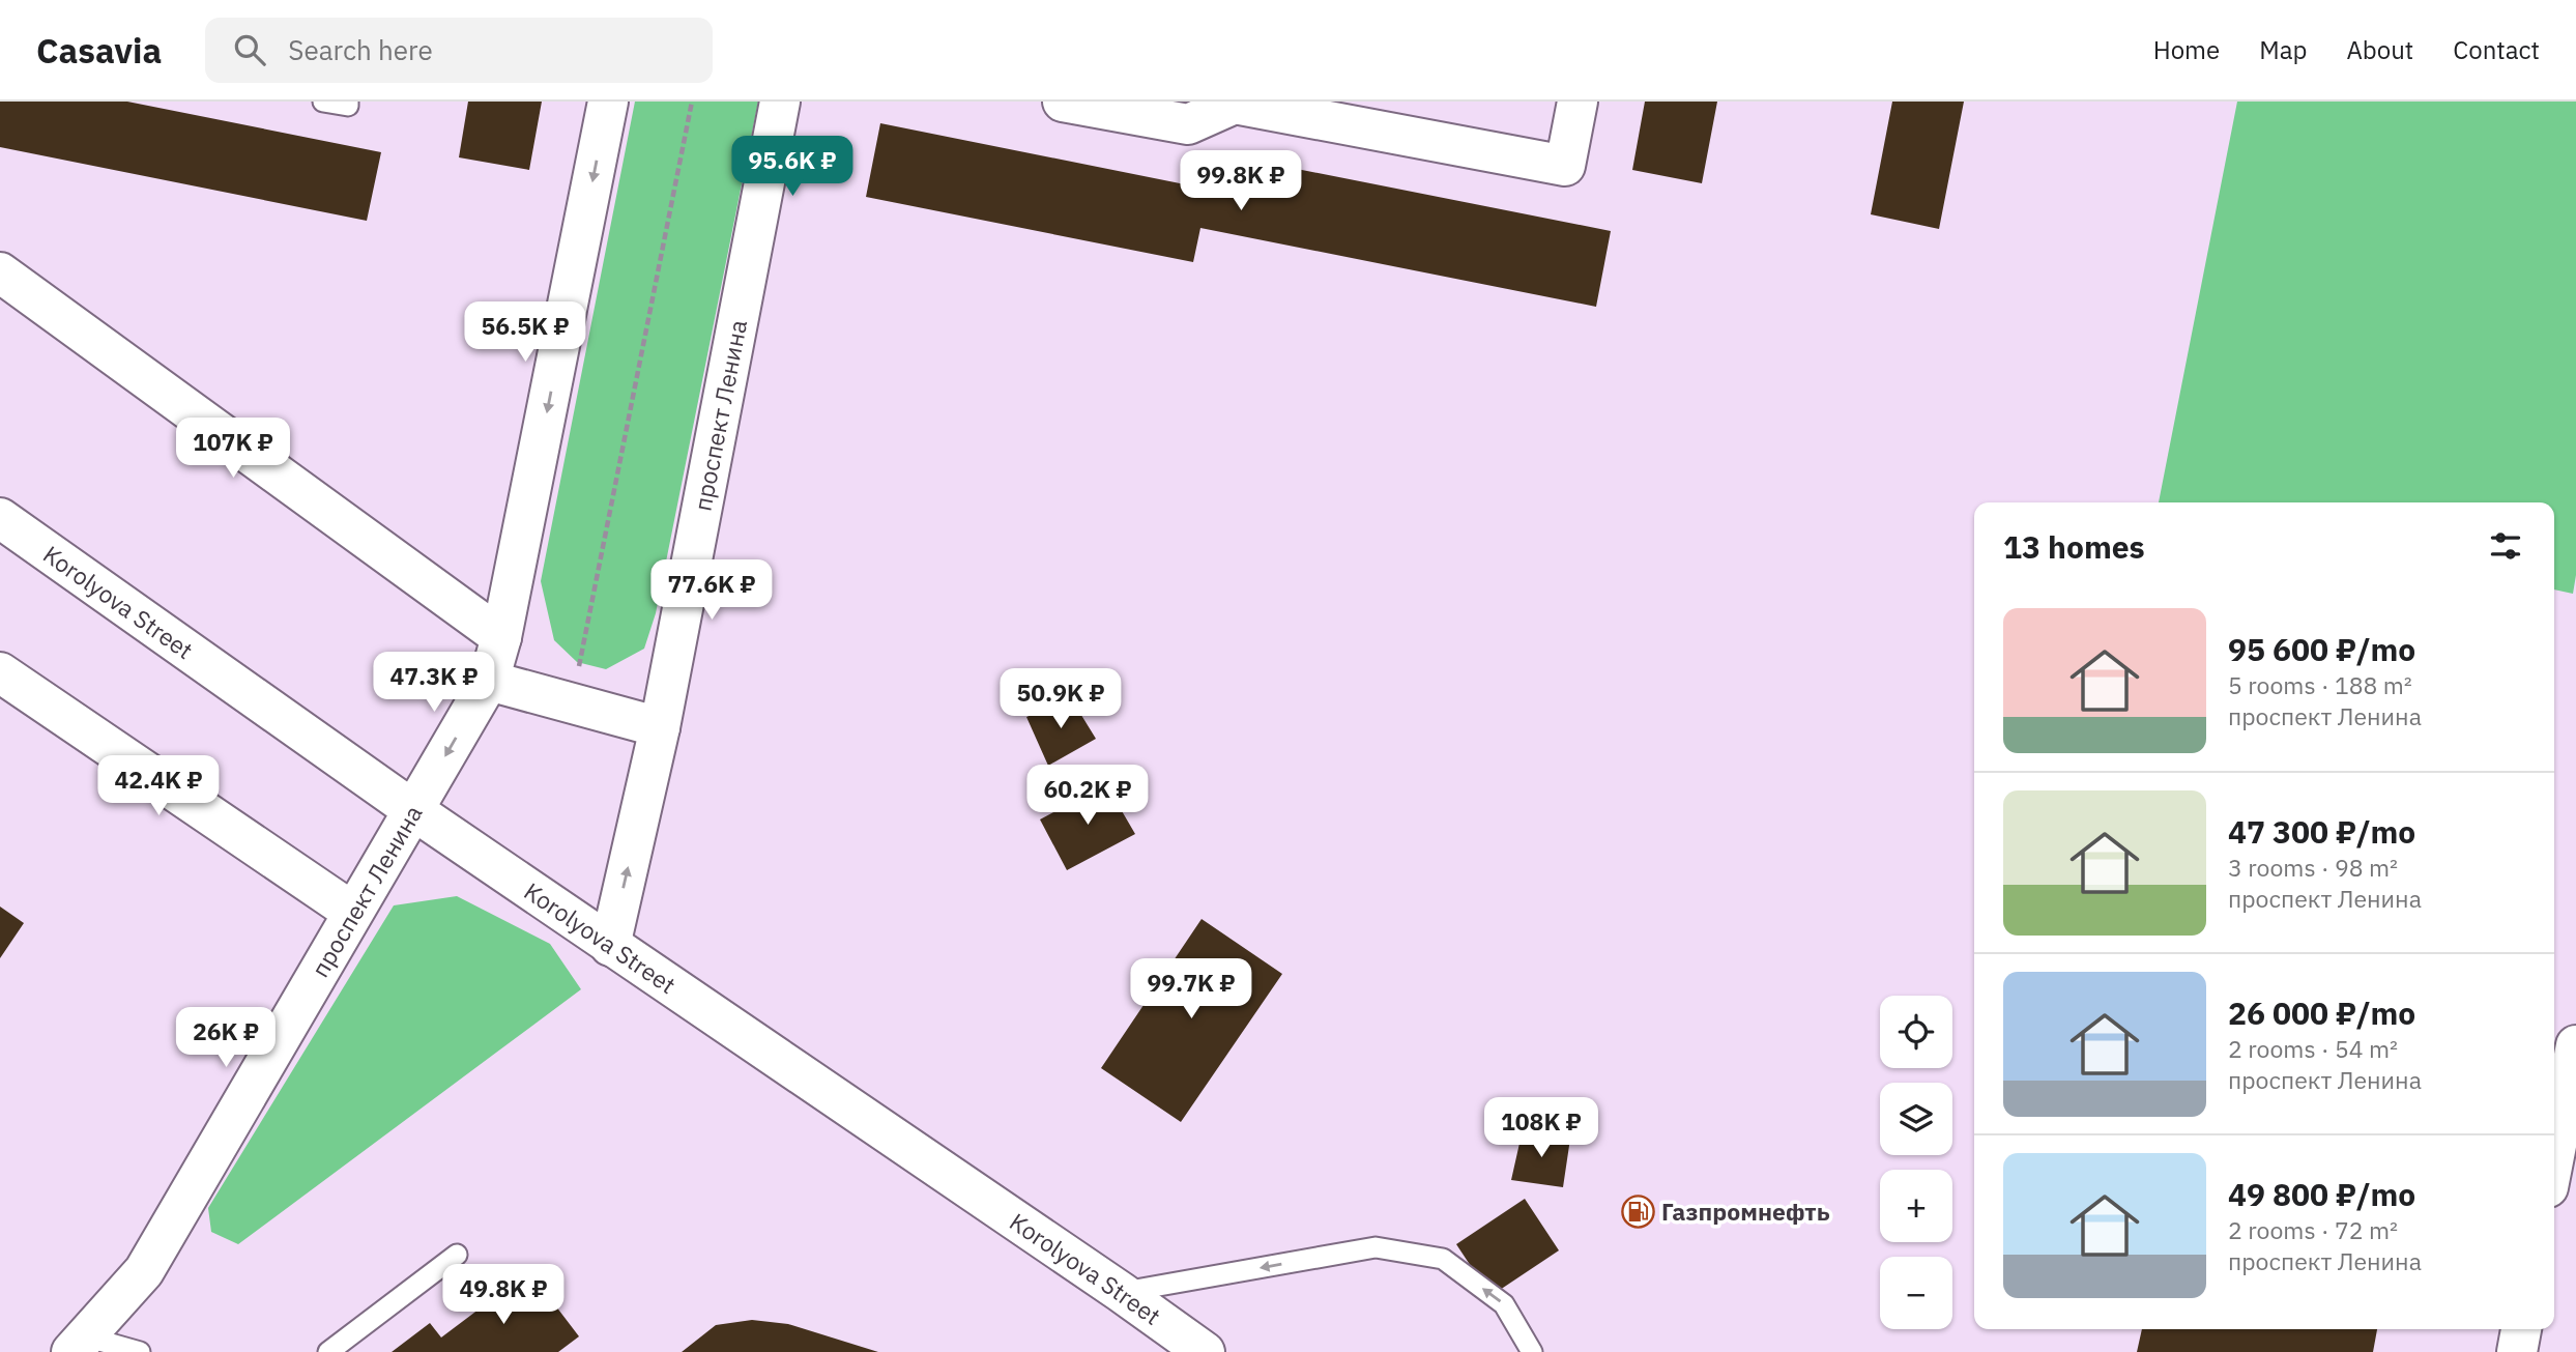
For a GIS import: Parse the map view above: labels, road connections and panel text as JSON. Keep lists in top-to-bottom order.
{
  "streets": {
    "main road": ["проспект Ленина", "Korolyova Street"]
  },
  "crossings": [
    ["проспект Ленина", "Korolyova Street"]
  ],
  "places": {
    "fuel station": ["Газпромнефть"]
  },
  "page": {
    "header": "Casavia",
    "search": "Search here",
    "nav": [
      "Home",
      "Map",
      "About",
      "Contact"
    ],
    "price": [
      "95.6K ₽",
      "99.8K ₽",
      "56.5K ₽",
      "107K ₽",
      "77.6K ₽",
      "47.3K ₽",
      "50.9K ₽",
      "42.4K ₽",
      "60.2K ₽",
      "99.7K ₽",
      "26K ₽",
      "108K ₽",
      "49.8K ₽"
    ],
    "heading": "13 homes",
    "list": [
      {
        "name": "95 600 ₽/mo",
        "note": "5 rooms · 188 m² · проспект Ленина"
      },
      {
        "name": "47 300 ₽/mo",
        "note": "3 rooms · 98 m² · проспект Ленина"
      },
      {
        "name": "26 000 ₽/mo",
        "note": "2 rooms · 54 m² · проспект Ленина"
      },
      {
        "name": "49 800 ₽/mo",
        "note": "2 rooms · 72 m² · проспект Ленина"
      }
    ],
    "map_buttons": ["+", "−"]
  }
}
